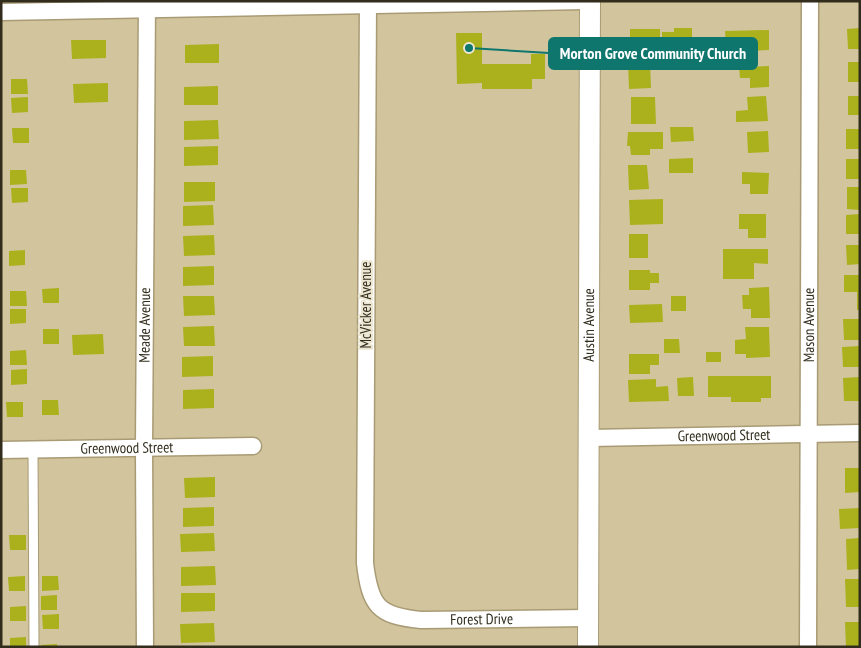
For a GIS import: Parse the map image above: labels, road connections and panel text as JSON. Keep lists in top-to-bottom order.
{
  "streets": {
    "street": [
      "McVicker Avenue",
      "Meade Avenue",
      "Austin Avenue",
      "Mason Avenue",
      "Greenwood Street",
      "Forest Drive"
    ]
  },
  "crossings": [
    ["McVicker Avenue", "Forest Drive"],
    ["Meade Avenue", "Greenwood Street"],
    ["Austin Avenue", "Greenwood Street"],
    ["Austin Avenue", "Forest Drive"],
    ["Mason Avenue", "Greenwood Street"]
  ],
  "places": ["Morton Grove Community Church"]
}
